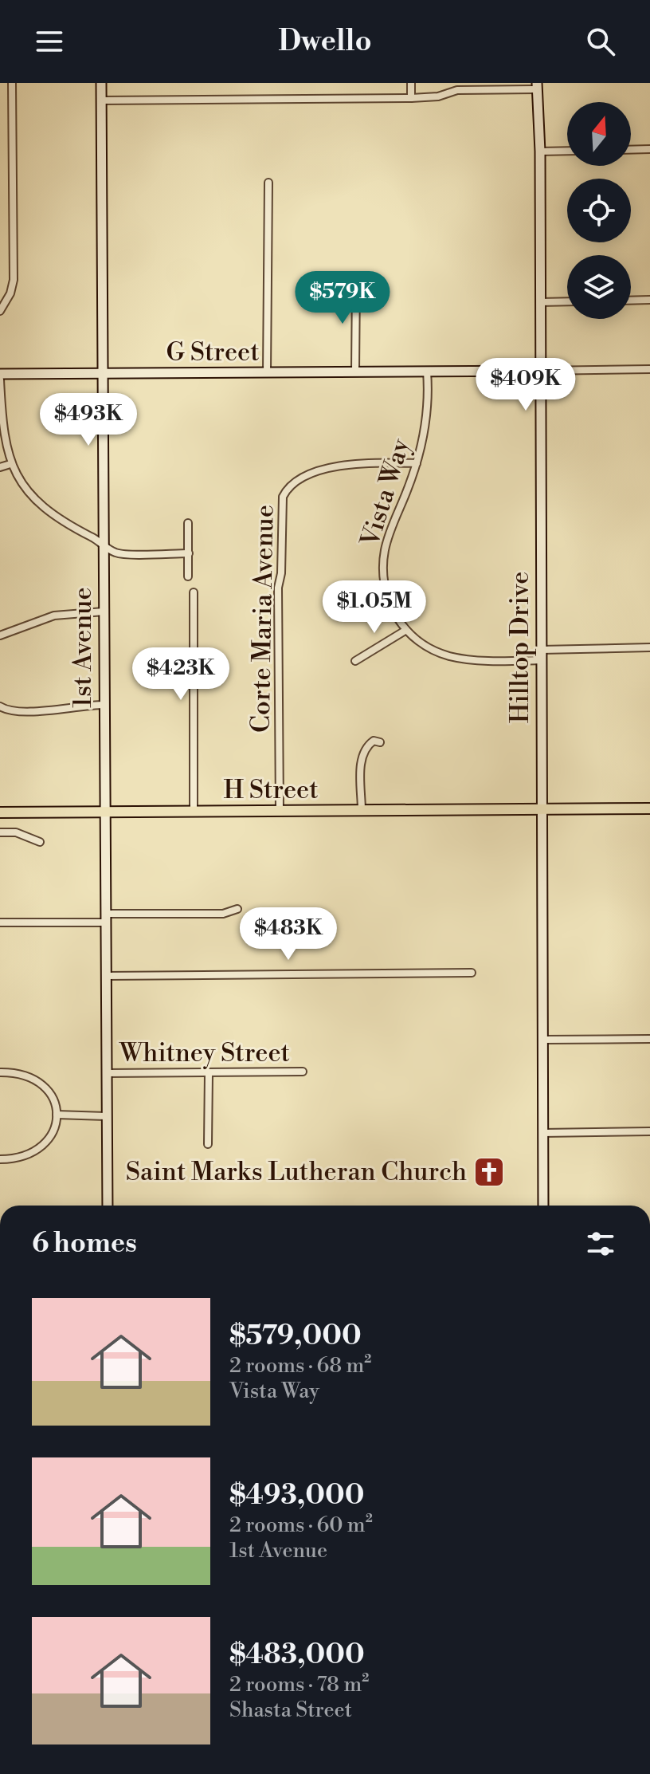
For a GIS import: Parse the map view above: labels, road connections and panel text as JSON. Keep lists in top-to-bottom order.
{
  "streets": {
    "main road": ["H Street"],
    "street": [
      "G Street",
      "Vista Way",
      "Corte Maria Avenue",
      "1st Avenue",
      "Hilltop Drive",
      "Whitney Street"
    ]
  },
  "crossings": [
    ["G Street", "Vista Way"],
    ["G Street", "1st Avenue"],
    ["G Street", "Hilltop Drive"],
    ["Vista Way", "Corte Maria Avenue"],
    ["Vista Way", "Hilltop Drive"],
    ["Corte Maria Avenue", "H Street"],
    ["1st Avenue", "H Street"],
    ["1st Avenue", "Whitney Street"],
    ["Hilltop Drive", "H Street"]
  ],
  "places": {
    "church": ["Saint Marks Lutheran Church"]
  },
  "north": "top",
  "page": {
    "header": "Dwello",
    "price": [
      "$579K",
      "$409K",
      "$493K",
      "$1.05M",
      "$423K",
      "$483K"
    ],
    "heading": "6 homes",
    "list": [
      {
        "name": "$579,000",
        "note": "2 rooms · 68 m² · Vista Way"
      },
      {
        "name": "$493,000",
        "note": "2 rooms · 60 m² · 1st Avenue"
      },
      {
        "name": "$483,000",
        "note": "2 rooms · 78 m² · Shasta Street"
      }
    ]
  }
}
